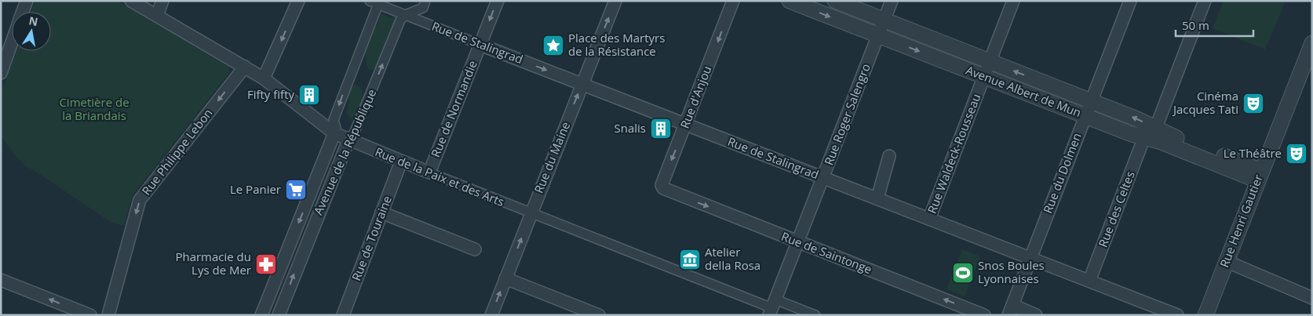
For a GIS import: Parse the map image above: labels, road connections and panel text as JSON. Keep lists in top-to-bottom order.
{
  "streets": {
    "street": [
      "Rue de Stalingrad",
      "Avenue Albert de Mun",
      "Rue d'Anjou",
      "Rue de Normandie",
      "Rue Roger Salengro",
      "Rue Philippe Lebon",
      "Avenue de la République",
      "Rue Waldeck-Rousseau",
      "Rue du Maine",
      "Rue du Dolmen",
      "Rue de la Paix et des Arts",
      "Rue des Celtes",
      "Rue Henri Gautier",
      "Rue de Touraine",
      "Rue de Saintonge"
    ]
  },
  "crossings": [
    ["Rue de Stalingrad", "Rue d'Anjou"],
    ["Rue de Stalingrad", "Rue de Normandie"],
    ["Rue de Stalingrad", "Rue Roger Salengro"],
    ["Rue de Stalingrad", "Avenue de la République"],
    ["Rue de Stalingrad", "Rue Waldeck-Rousseau"],
    ["Rue de Stalingrad", "Rue du Maine"],
    ["Rue de Stalingrad", "Rue du Dolmen"],
    ["Rue de Stalingrad", "Rue des Celtes"],
    ["Avenue Albert de Mun", "Rue Roger Salengro"],
    ["Avenue Albert de Mun", "Rue Waldeck-Rousseau"],
    ["Avenue Albert de Mun", "Rue du Dolmen"],
    ["Avenue Albert de Mun", "Rue des Celtes"],
    ["Avenue Albert de Mun", "Rue Henri Gautier"],
    ["Rue d'Anjou", "Rue de Saintonge"],
    ["Rue de Normandie", "Rue de la Paix et des Arts"],
    ["Rue Roger Salengro", "Rue de la Paix et des Arts"],
    ["Rue Roger Salengro", "Rue de Saintonge"],
    ["Rue Philippe Lebon", "Rue de la Paix et des Arts"],
    ["Avenue de la République", "Rue de la Paix et des Arts"],
    ["Rue du Maine", "Rue de la Paix et des Arts"],
    ["Rue de la Paix et des Arts", "Rue de Touraine"]
  ],
  "one_way": ["Rue d'Anjou", "Rue Philippe Lebon", "Rue du Maine"],
  "parks": ["Cimetière de la Briandais"],
  "places": {
    "place": ["Place des Martyrs de la Résistance"],
    "building": ["Fifty fifty", "Snalis"],
    "theatre": ["Cinéma Jacques Tati", "Le Théâtre"],
    "supermarket": ["Le Panier"],
    "museum": ["Atelier della Rosa"],
    "pharmacy": ["Pharmacie du Lys de Mer"],
    "sports": ["Snos Boules Lyonnaises"]
  },
  "scale_bar": "50 m",
  "north": "top"
}
